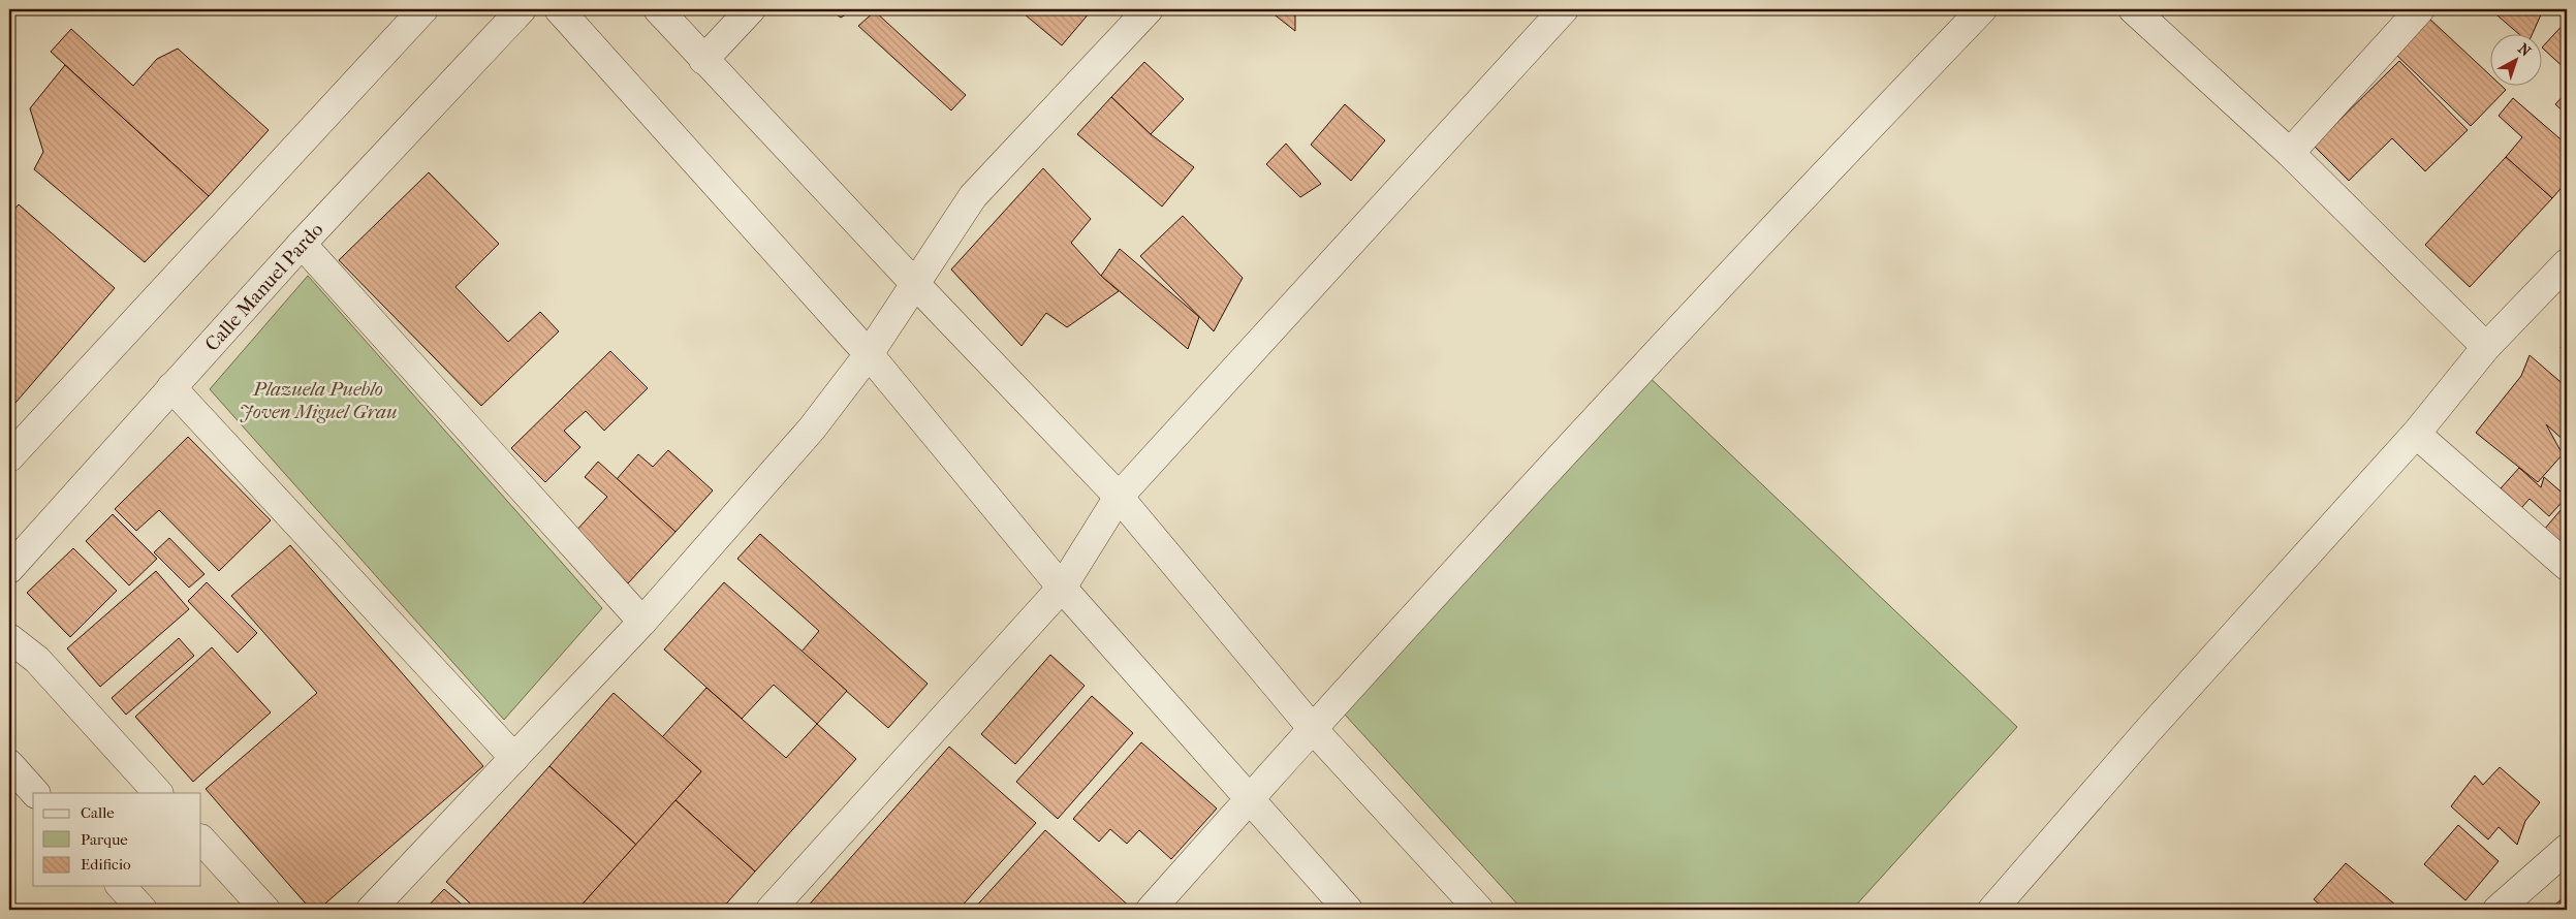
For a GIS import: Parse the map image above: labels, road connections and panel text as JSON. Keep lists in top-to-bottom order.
{
  "streets": {
    "street": ["Calle Manuel Pardo"]
  },
  "parks": ["Plazuela Pueblo Joven Miguel Grau"],
  "legend": ["Calle", "Parque", "Edificio"],
  "north": "top right"
}
